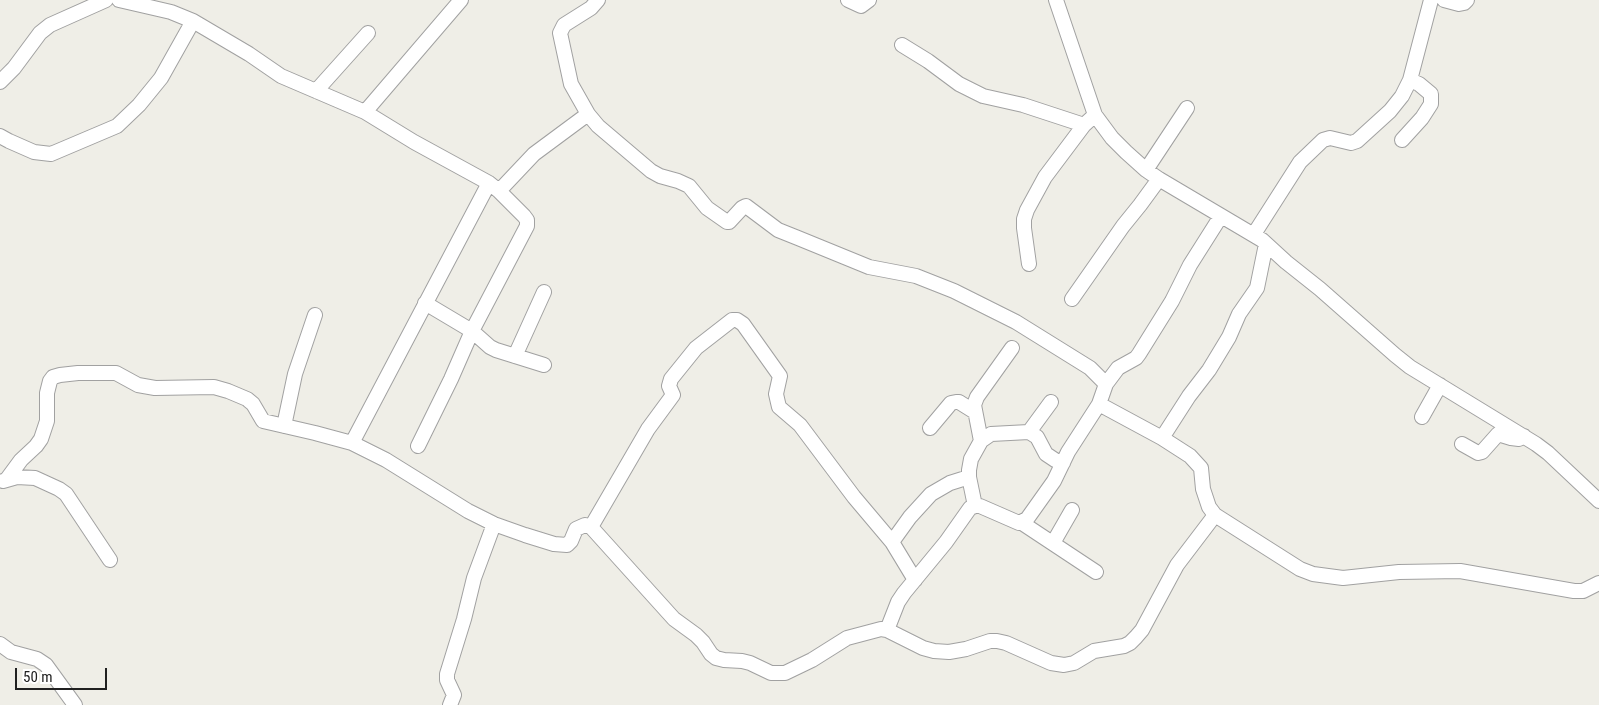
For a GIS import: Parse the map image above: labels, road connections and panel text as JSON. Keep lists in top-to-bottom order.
{
  "scale_bar": "50 m"
}
